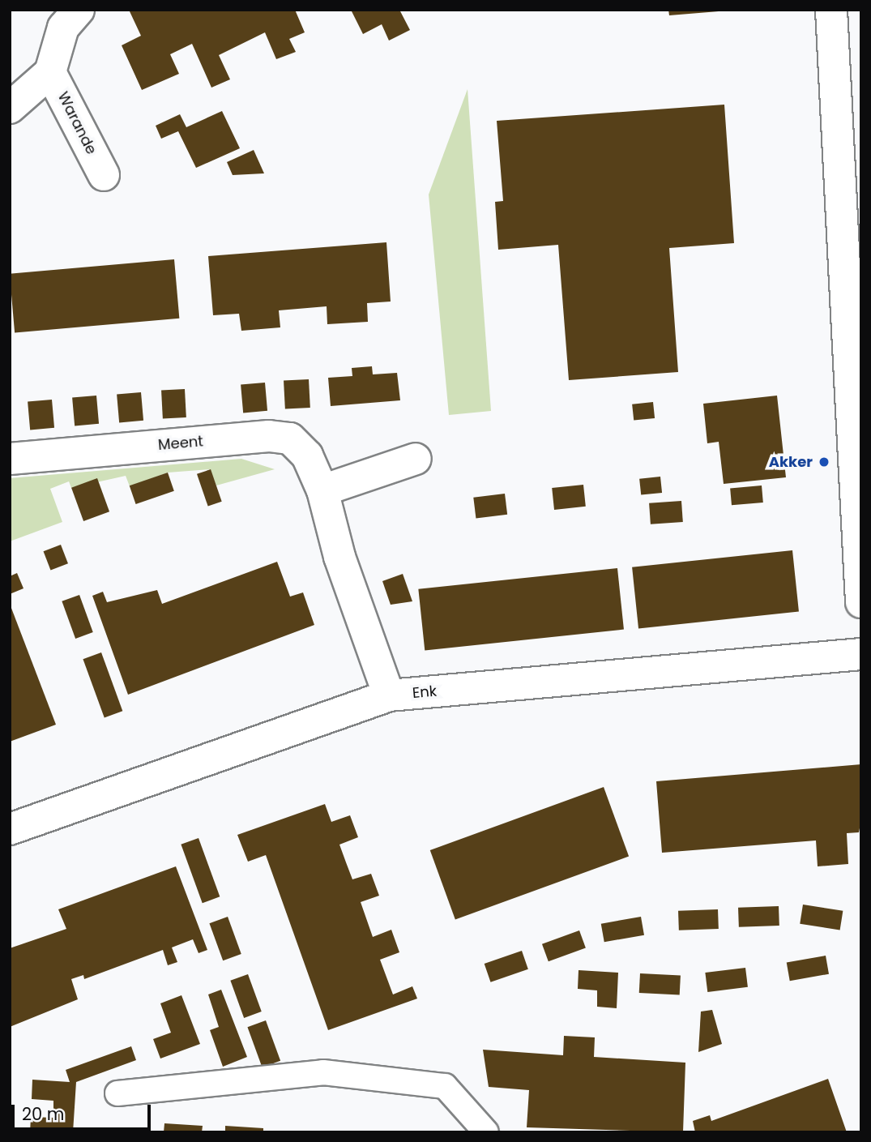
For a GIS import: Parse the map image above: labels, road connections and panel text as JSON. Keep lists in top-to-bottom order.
{
  "streets": {
    "street": ["Warande", "Meent", "Enk"]
  },
  "crossings": [
    ["Meent", "Enk"]
  ],
  "places": ["Akker"],
  "scale_bar": "20 m"
}
